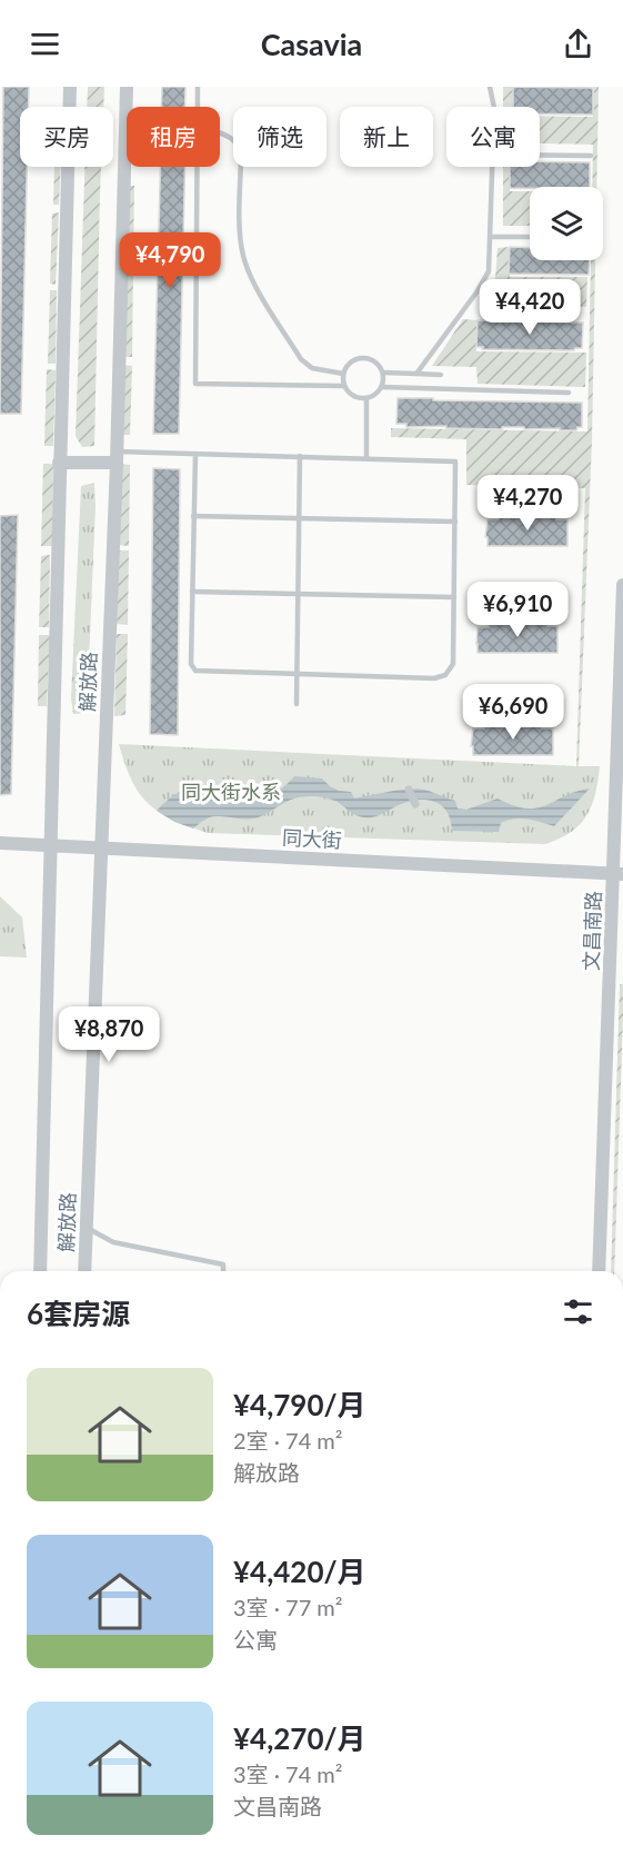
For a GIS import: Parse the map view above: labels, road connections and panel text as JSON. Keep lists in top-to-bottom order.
{
  "streets": {
    "street": ["解放路", "同大街", "文昌南路"]
  },
  "crossings": [
    ["解放路", "同大街"],
    ["同大街", "文昌南路"]
  ],
  "parks": ["同大街水系"],
  "page": {
    "header": "Casavia",
    "chip": [
      "买房",
      "租房",
      "筛选",
      "新上",
      "公寓"
    ],
    "price": [
      "¥4,790",
      "¥4,420",
      "¥4,270",
      "¥6,910",
      "¥6,690",
      "¥8,870"
    ],
    "heading": "6套房源",
    "list": [
      {
        "name": "¥4,790/月",
        "note": "2室 · 74 m² · 解放路"
      },
      {
        "name": "¥4,420/月",
        "note": "3室 · 77 m² · 公寓"
      },
      {
        "name": "¥4,270/月",
        "note": "3室 · 74 m² · 文昌南路"
      }
    ]
  }
}
